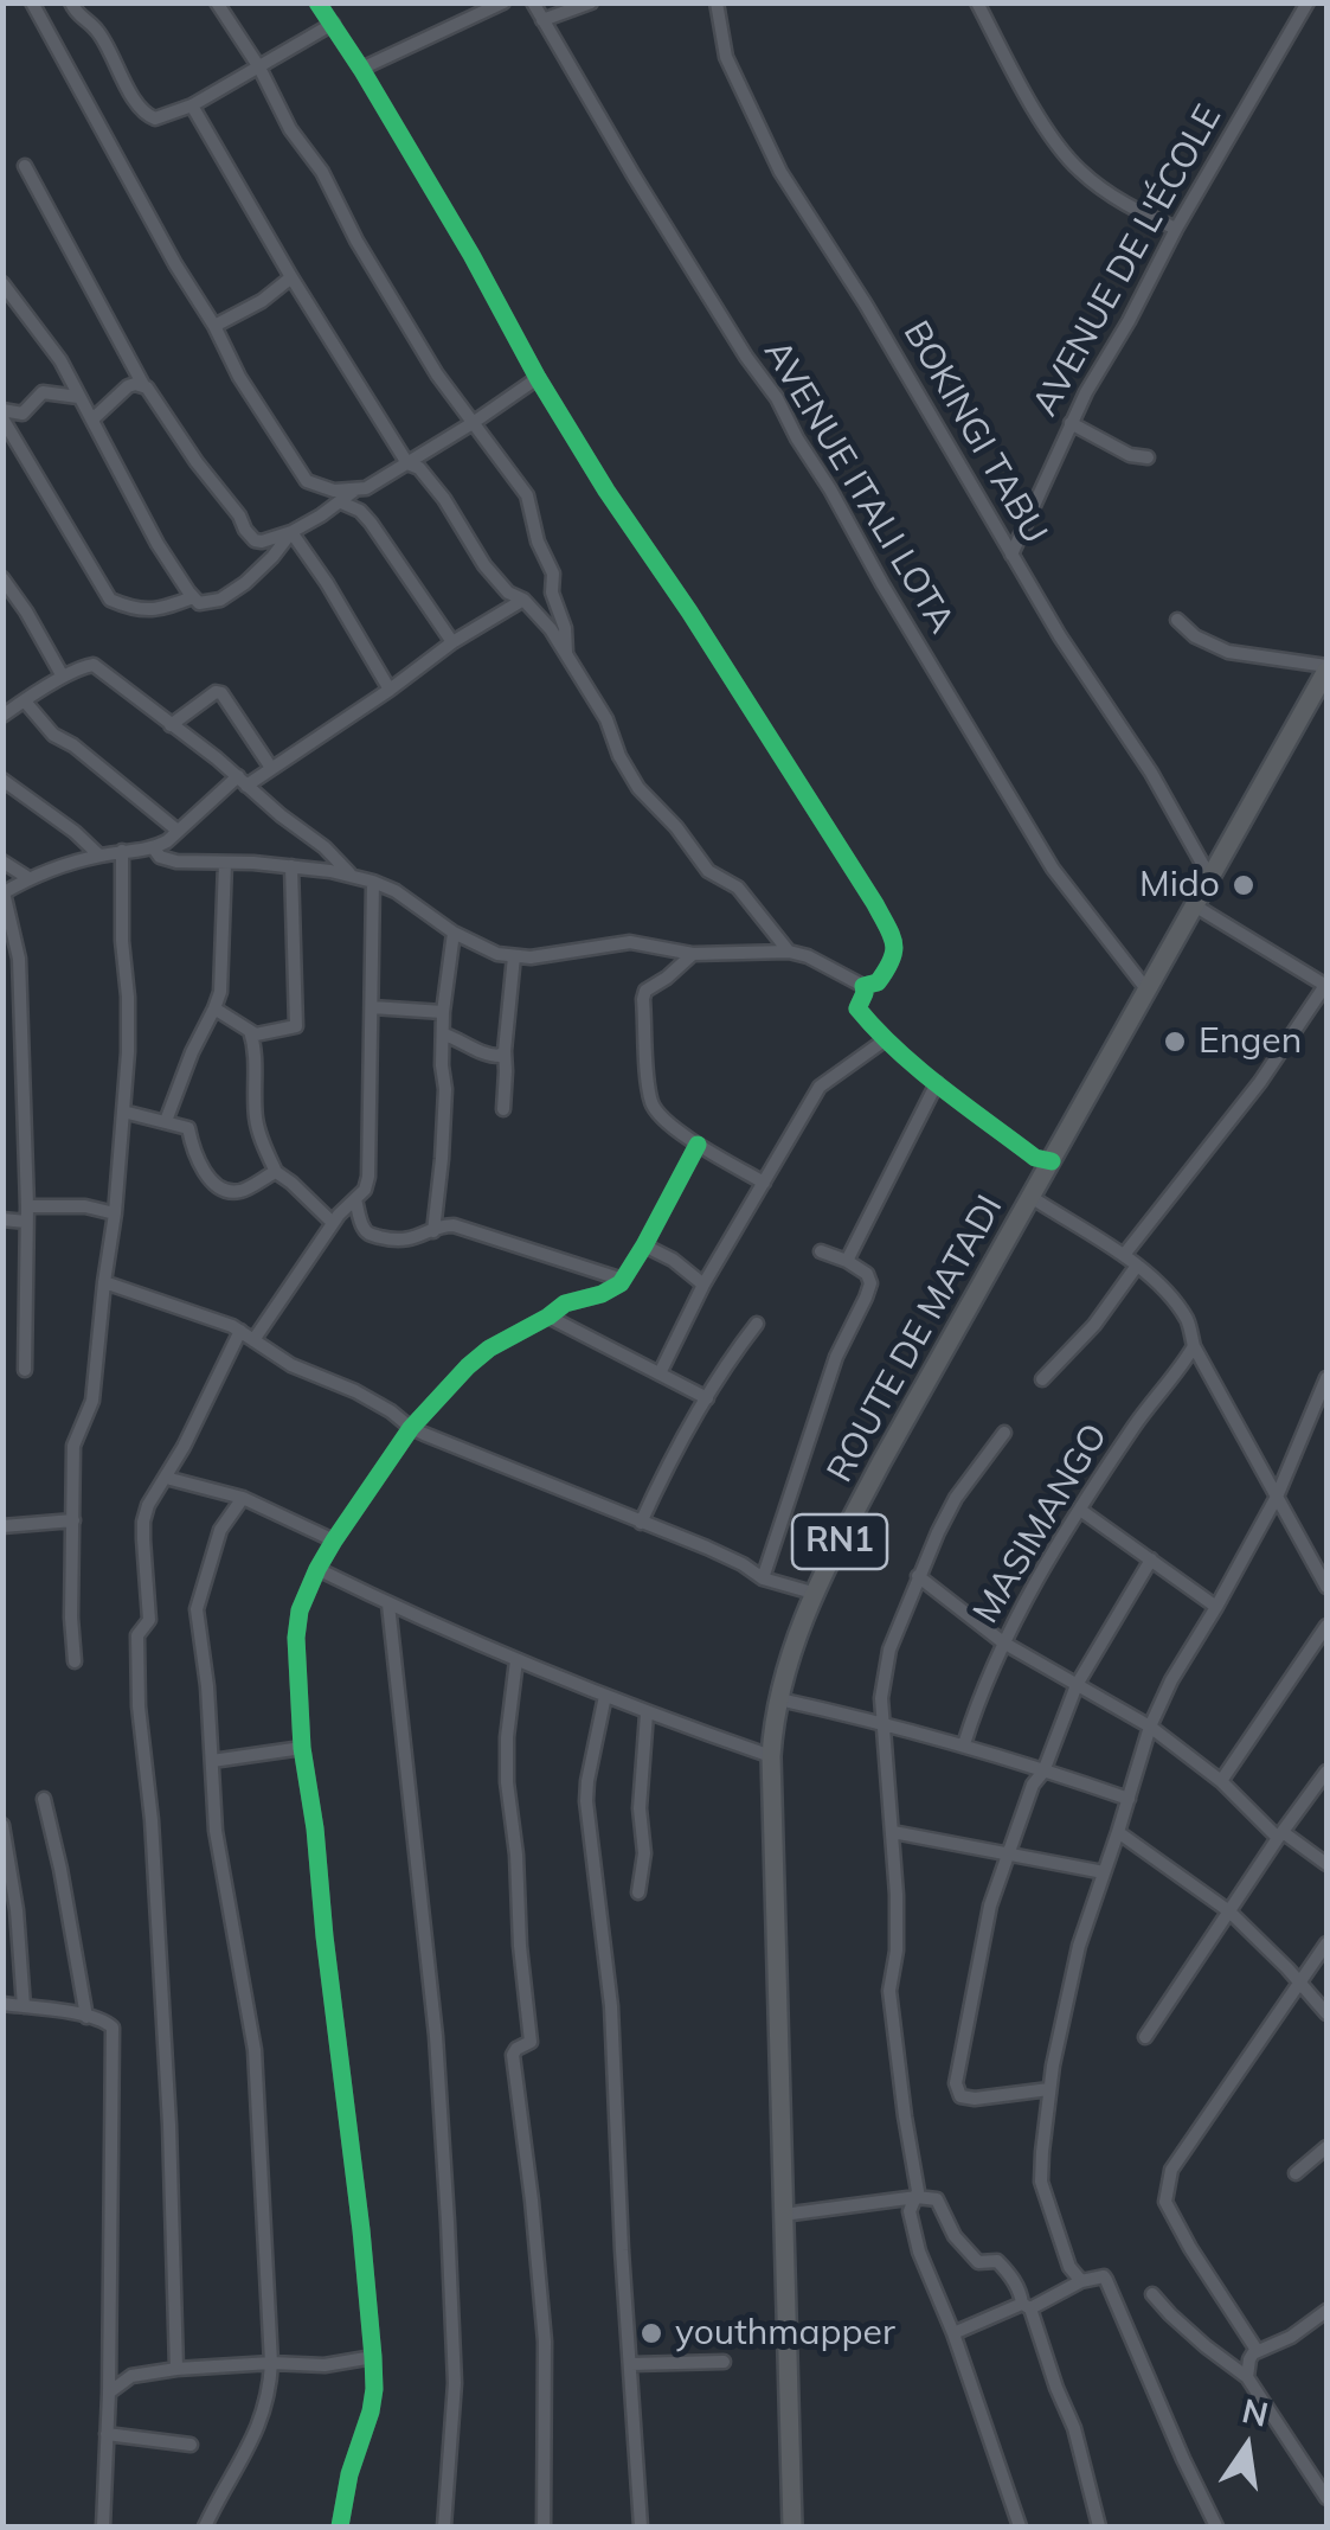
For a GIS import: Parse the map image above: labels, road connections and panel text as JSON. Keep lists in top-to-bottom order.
{
  "streets": {
    "highway": ["ROUTE DE MATADI", "RN1"],
    "street": [
      "AVENUE DE L'ÉCOLE",
      "BOKINGI TABU",
      "AVENUE ITALI LOTA",
      "MASIMANGO"
    ]
  },
  "crossings": [
    ["AVENUE DE L'ÉCOLE", "BOKINGI TABU"],
    ["BOKINGI TABU", "ROUTE DE MATADI"],
    ["AVENUE ITALI LOTA", "ROUTE DE MATADI"]
  ],
  "places": ["Mido", "Engen", "youthmapper"],
  "north": "top"
}
